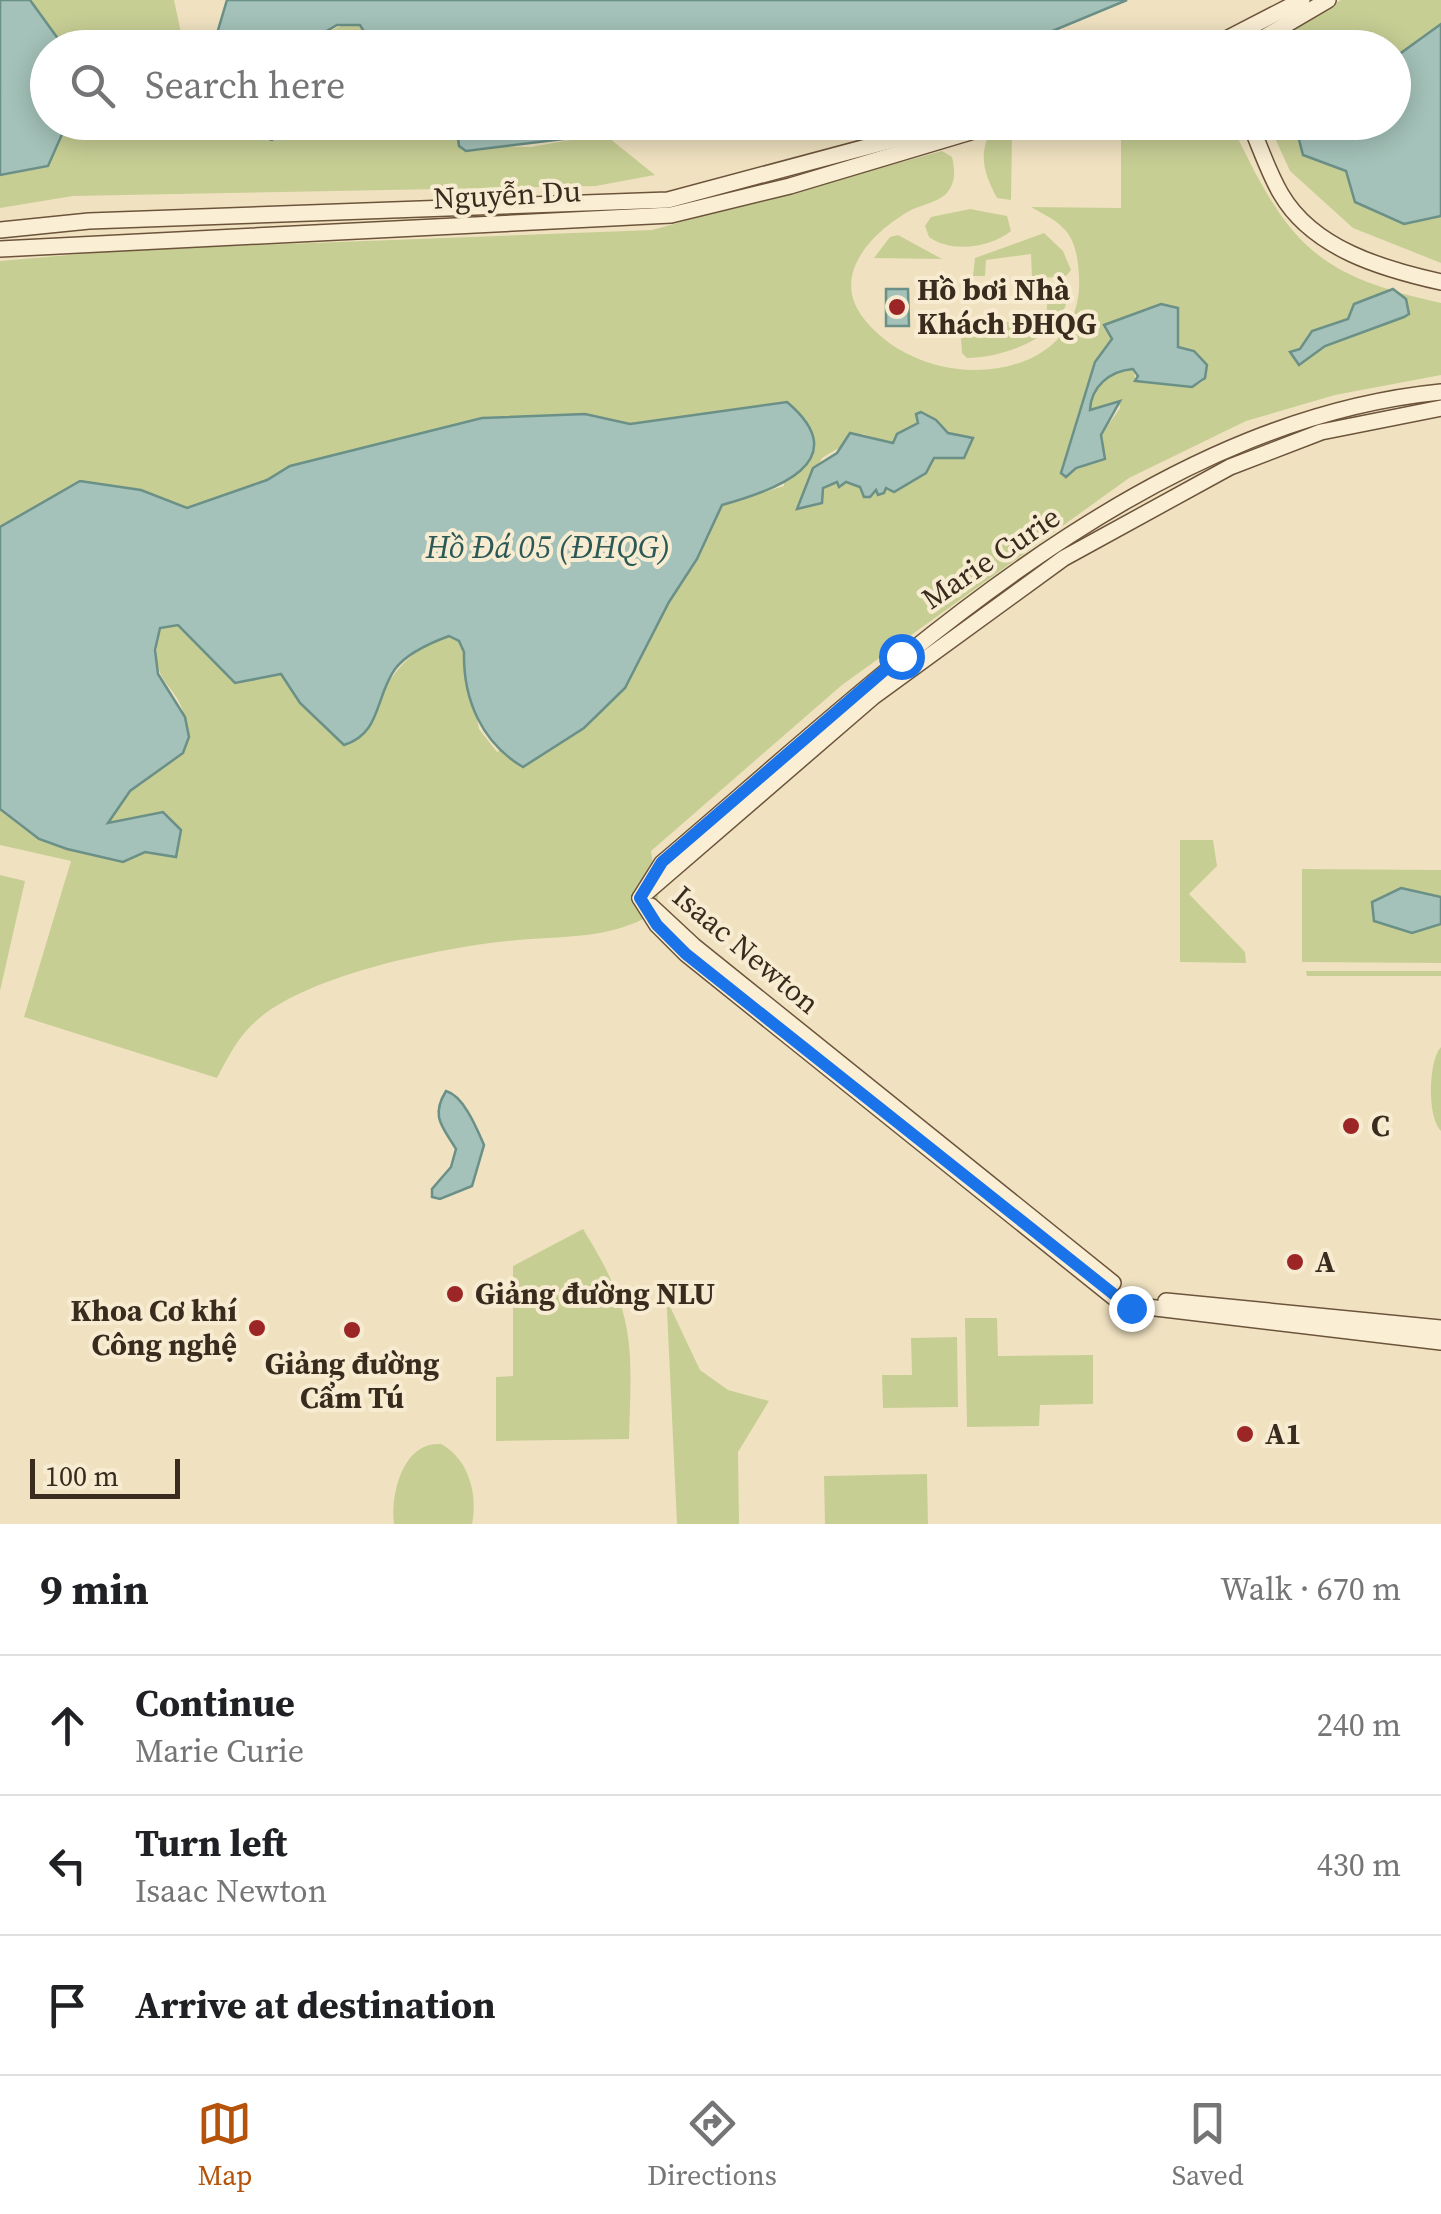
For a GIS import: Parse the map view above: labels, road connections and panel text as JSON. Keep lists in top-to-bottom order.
{
  "streets": {
    "street": ["Nguyễn Du", "Marie Curie", "Isaac Newton"]
  },
  "crossings": [
    ["Marie Curie", "Isaac Newton"]
  ],
  "water": ["Hồ Đá 05 (ĐHQG)"],
  "places": [
    "Hồ bơi Nhà Khách ĐHQG",
    "C",
    "A",
    "Giảng đường NLU",
    "Khoa Cơ khí Công nghệ",
    "Giảng đường Cẩm Tú",
    "A1"
  ],
  "scale_bar": "100 m",
  "page": {
    "search": "Search here",
    "scale": "100 m",
    "heading": ["9 min", "Walk · 670 m"],
    "list": [
      ["Continue", "Marie Curie", "240 m"],
      ["Turn left", "Isaac Newton", "430 m"],
      "Arrive at destination"
    ],
    "nav": ["Map", "Directions", "Saved"]
  }
}
